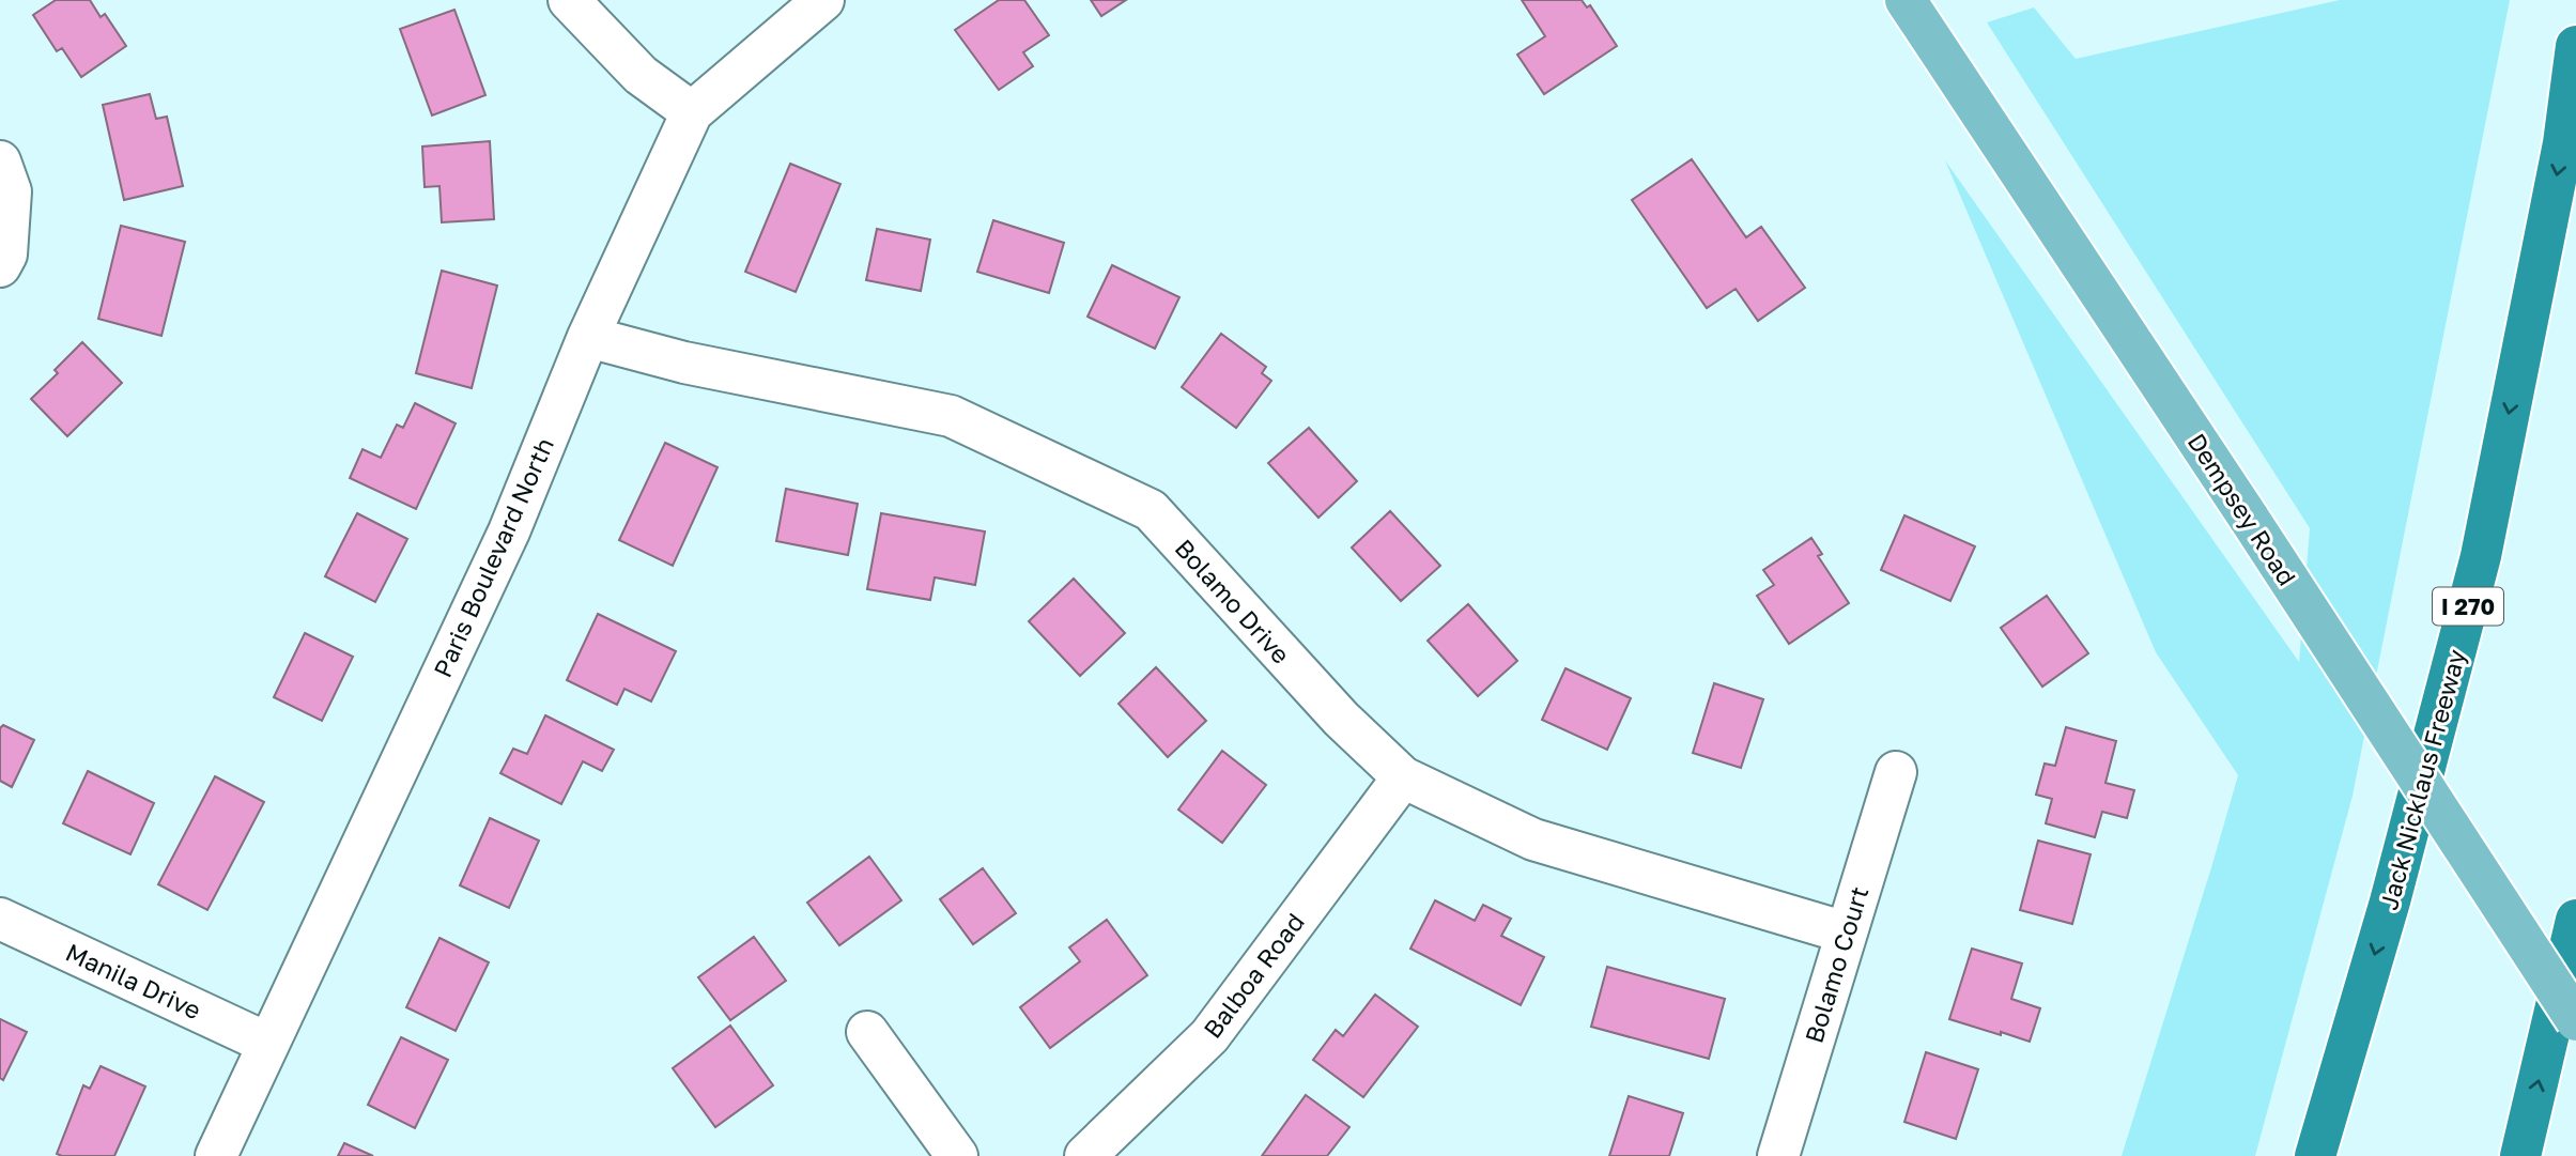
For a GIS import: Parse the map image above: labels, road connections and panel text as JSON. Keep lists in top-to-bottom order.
{
  "streets": {
    "highway": ["I 270", "Jack Nicklaus Freeway"],
    "main road": ["Dempsey Road"],
    "street": [
      "Paris Boulevard North",
      "Bolamo Drive",
      "Bolamo Court",
      "Balboa Road",
      "Manila Drive"
    ]
  },
  "crossings": [
    ["Paris Boulevard North", "Bolamo Drive"],
    ["Paris Boulevard North", "Manila Drive"],
    ["Bolamo Drive", "Bolamo Court"],
    ["Bolamo Drive", "Balboa Road"]
  ],
  "one_way": ["Jack Nicklaus Freeway"]
}
